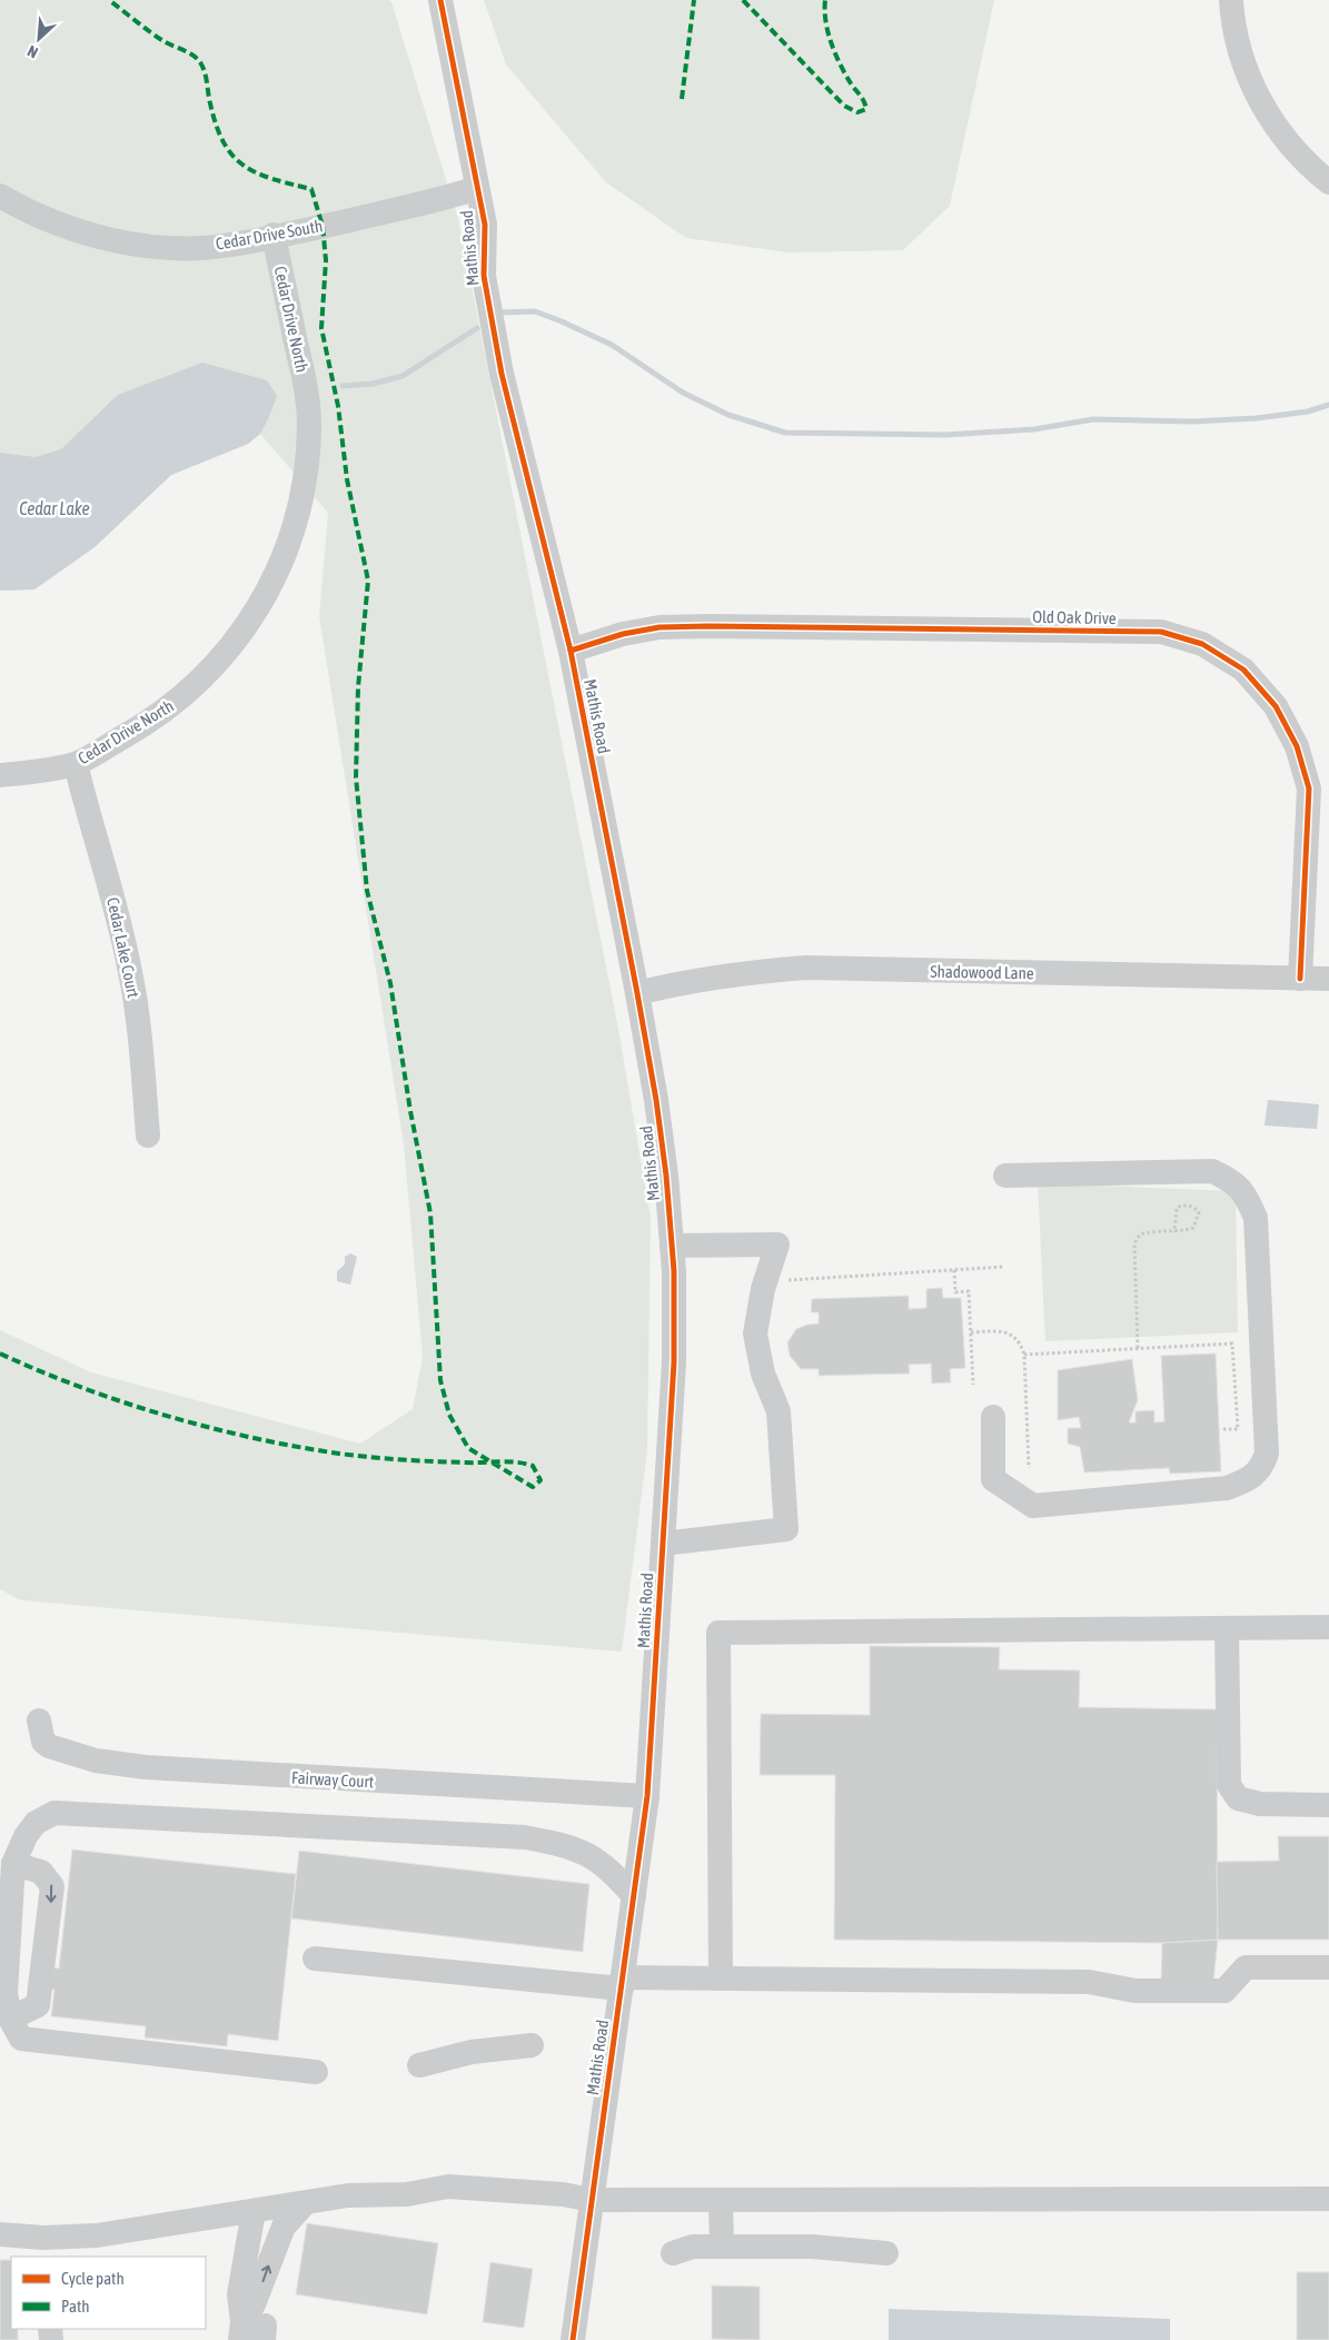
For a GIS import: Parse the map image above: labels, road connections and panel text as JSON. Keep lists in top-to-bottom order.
{
  "streets": {
    "street": [
      "Cedar Drive South",
      "Mathis Road",
      "Cedar Drive North",
      "Old Oak Drive",
      "Cedar Lake Court",
      "Shadowood Lane",
      "Fairway Court"
    ]
  },
  "crossings": [
    ["Cedar Drive South", "Mathis Road"],
    ["Cedar Drive South", "Cedar Drive North"],
    ["Mathis Road", "Old Oak Drive"],
    ["Mathis Road", "Shadowood Lane"],
    ["Mathis Road", "Fairway Court"],
    ["Cedar Drive North", "Cedar Lake Court"],
    ["Old Oak Drive", "Shadowood Lane"]
  ],
  "water": ["Cedar Lake"],
  "legend": ["Cycle path", "Path"],
  "north": "bottom left"
}
